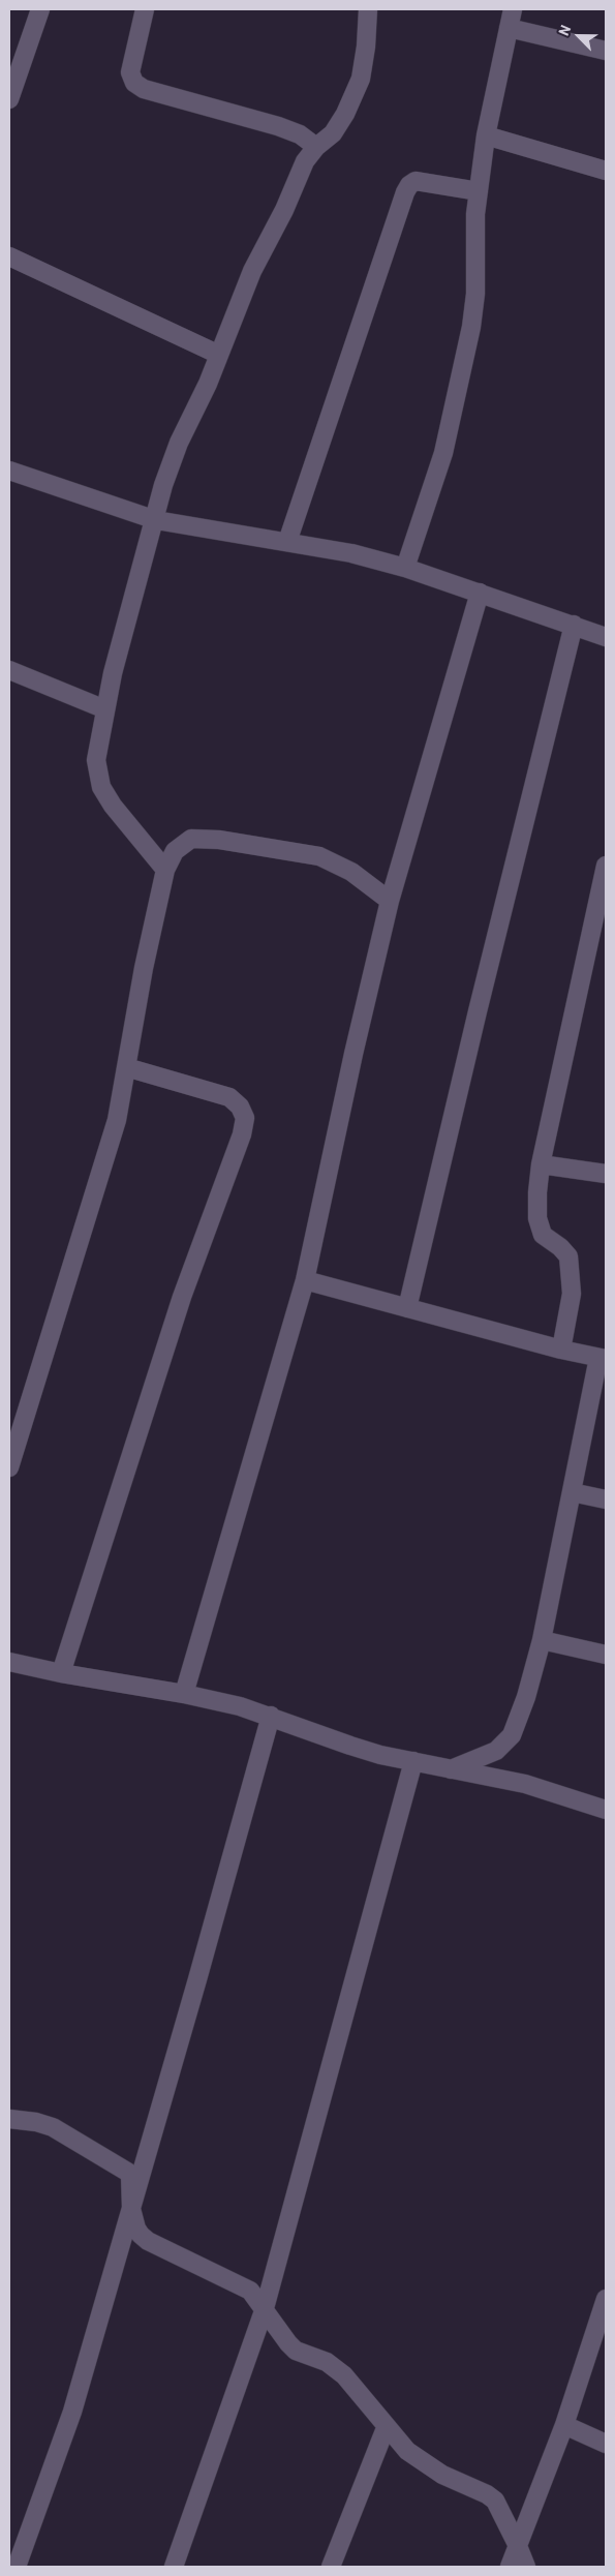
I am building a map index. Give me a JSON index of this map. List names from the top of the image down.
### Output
{
  "north": "top left"
}
